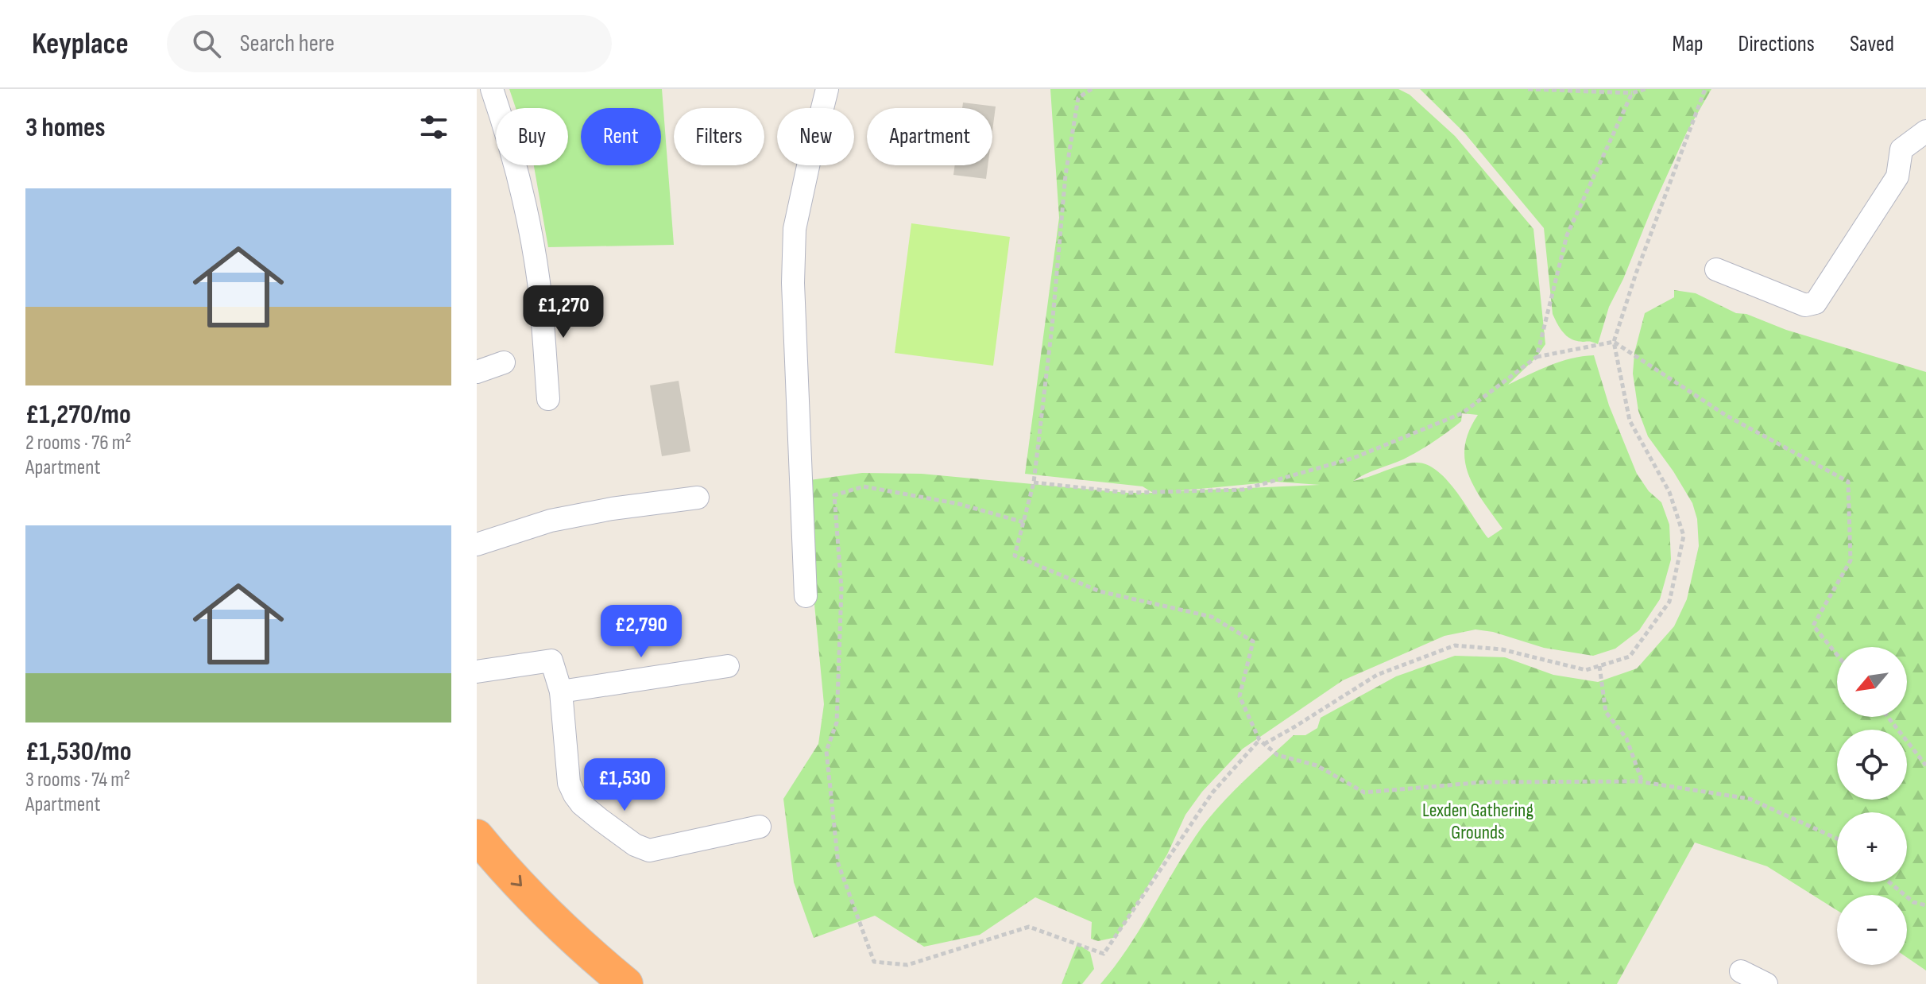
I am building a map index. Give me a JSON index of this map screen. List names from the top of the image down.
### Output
{
  "parks": ["Lexden Gathering Grounds"],
  "north": "bottom left",
  "page": {
    "header": "Keyplace",
    "search": "Search here",
    "nav": ["Map", "Directions", "Saved"],
    "heading": "3 homes",
    "chip": [
      "Buy",
      "Rent",
      "Filters",
      "New",
      "Apartment"
    ],
    "list": [
      {
        "name": "£1,270/mo",
        "note": "2 rooms · 76 m² · Apartment"
      },
      {
        "name": "£1,530/mo",
        "note": "3 rooms · 74 m² · Apartment"
      }
    ],
    "price": ["£1,270", "£2,790", "£1,530"],
    "map_buttons": ["+", "−"]
  }
}
